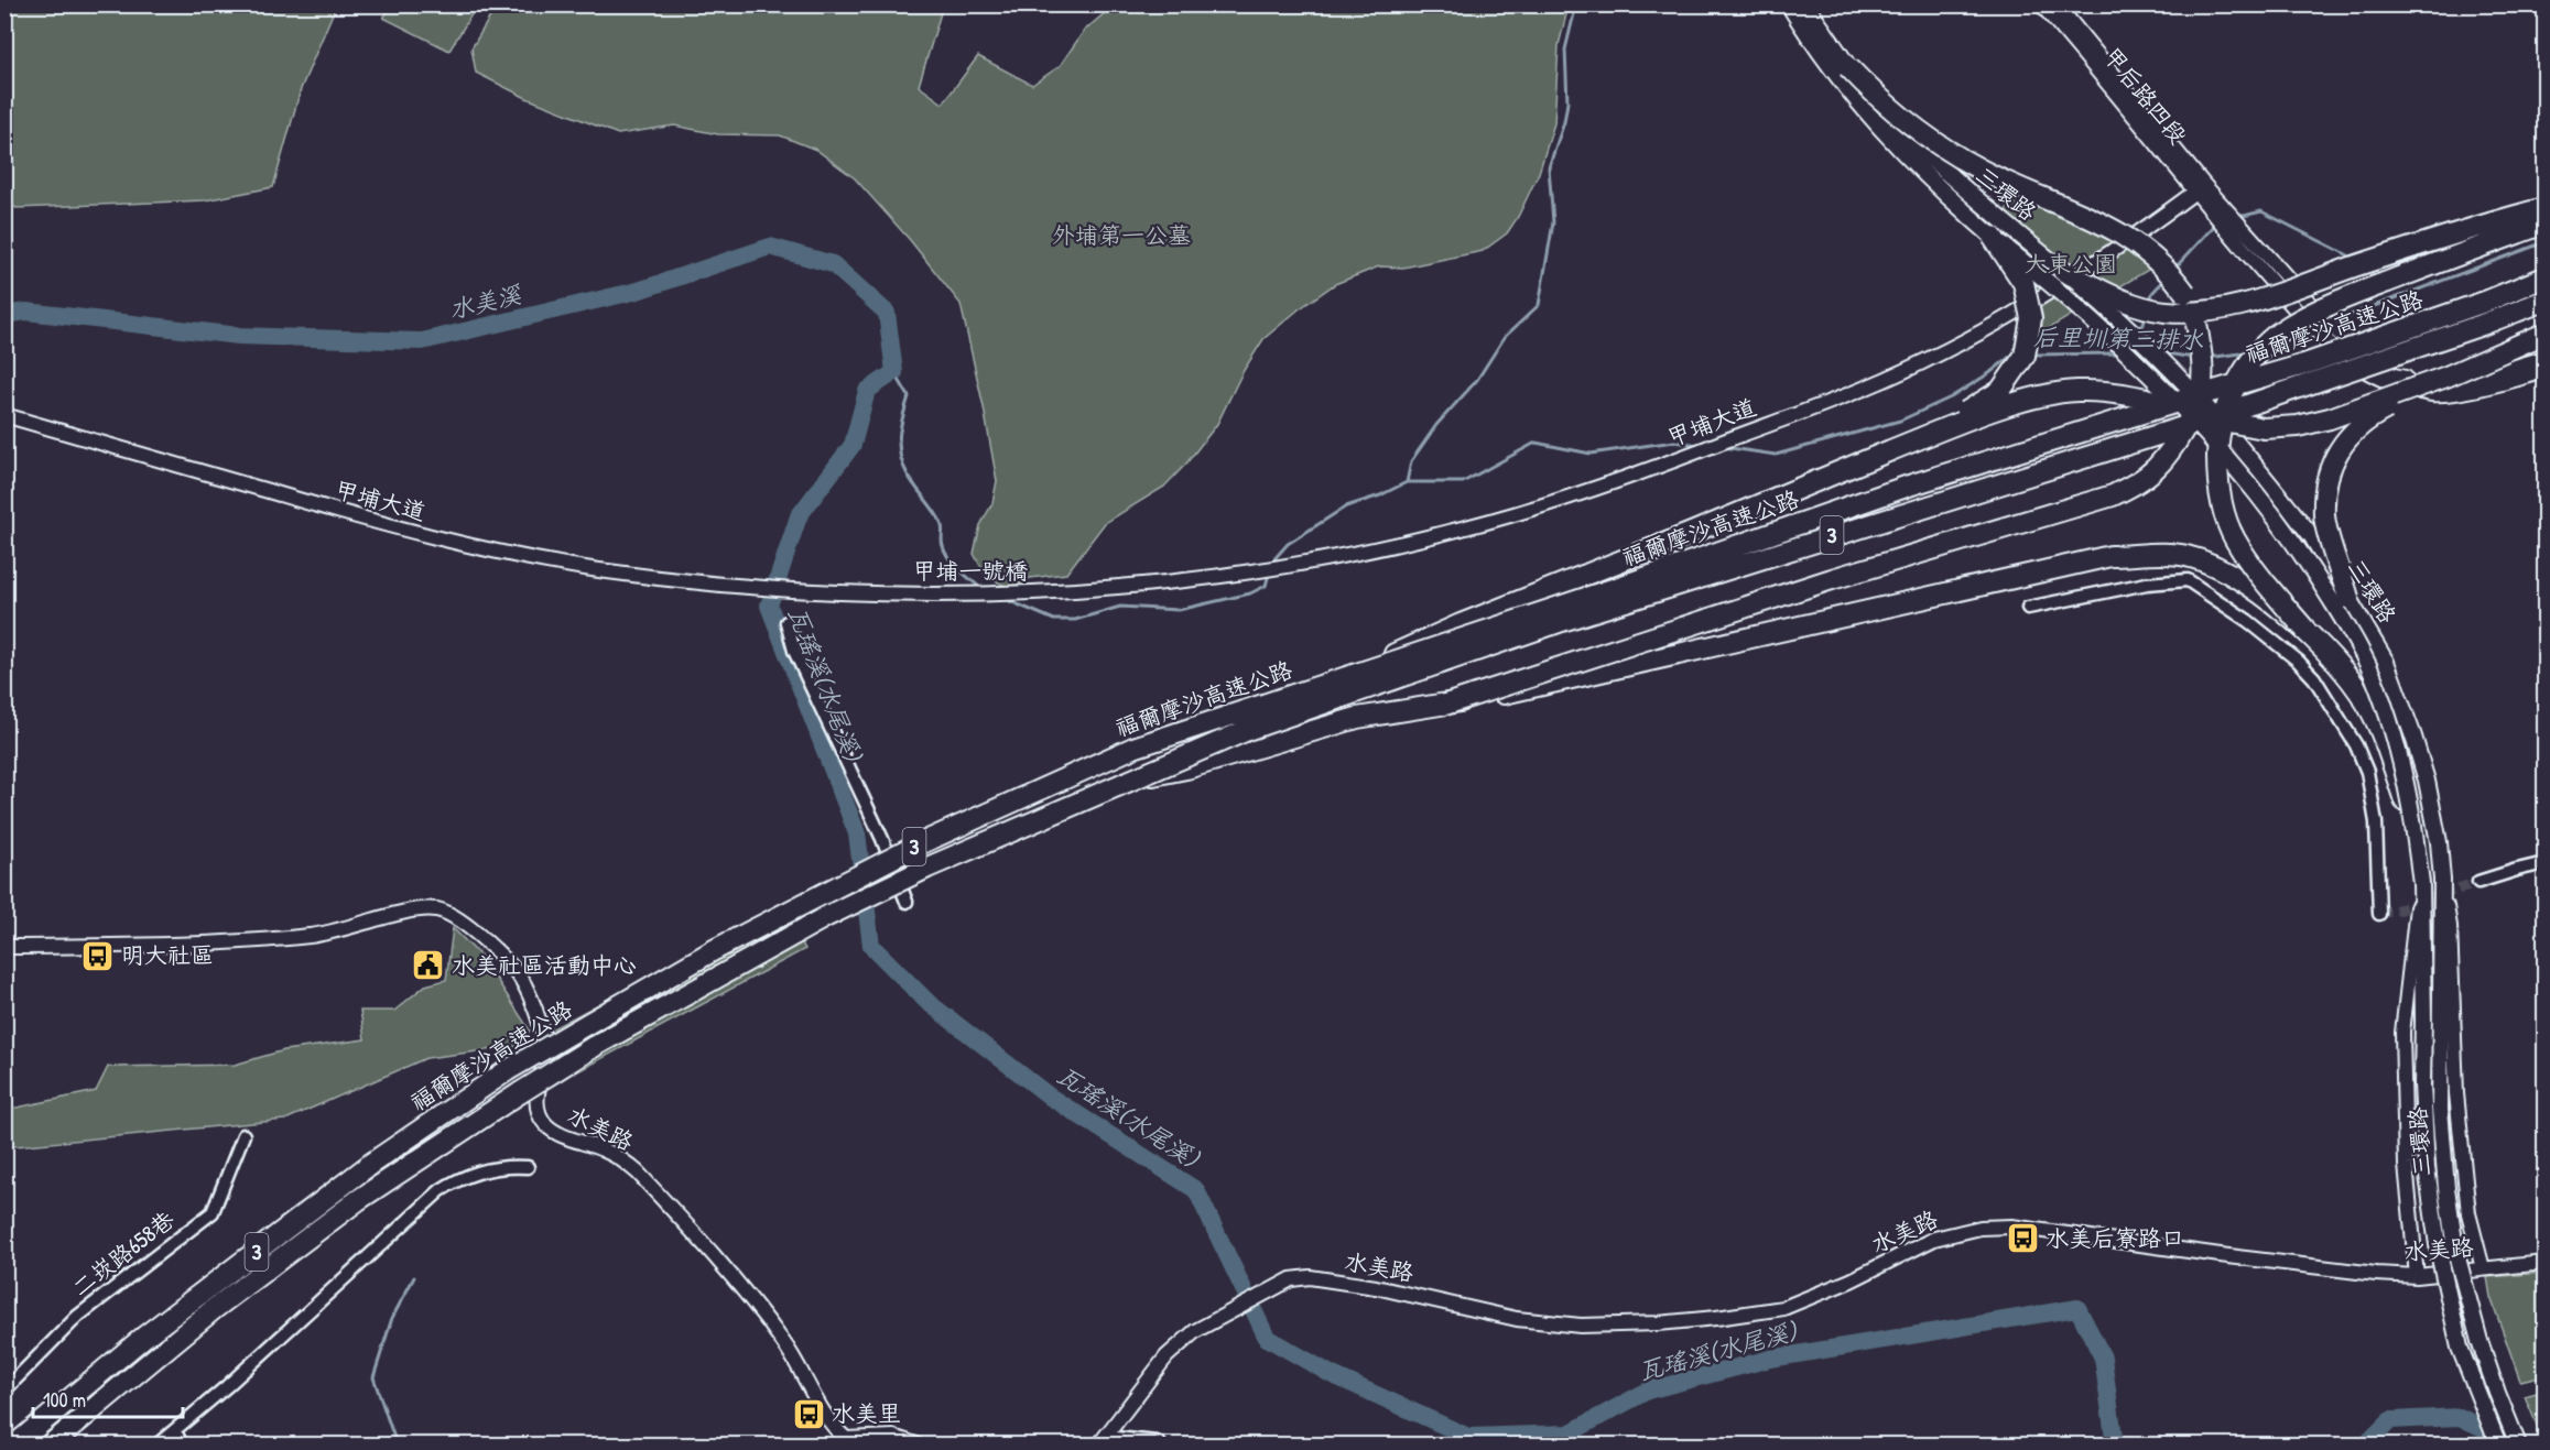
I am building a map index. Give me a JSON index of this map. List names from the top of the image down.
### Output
{
  "streets": {
    "highway": ["福爾摩沙高速公路", "3"],
    "main road": ["三環路"],
    "street": [
      "甲后路四段",
      "甲埔大道",
      "甲埔一號橋",
      "水美路",
      "二崁路658巷"
    ]
  },
  "crossings": [
    ["甲后路四段", "甲埔大道"],
    ["甲埔大道", "甲埔一號橋"]
  ],
  "water": ["水美溪", "后里圳第三排水", "瓦瑤溪(水尾溪)"],
  "parks": ["外埔第一公墓", "大東公園"],
  "places": {
    "bus stop": ["明大社區", "水美后寮路口", "水美里"],
    "public building": ["水美社區活動中心"]
  },
  "scale_bar": "100 m"
}
